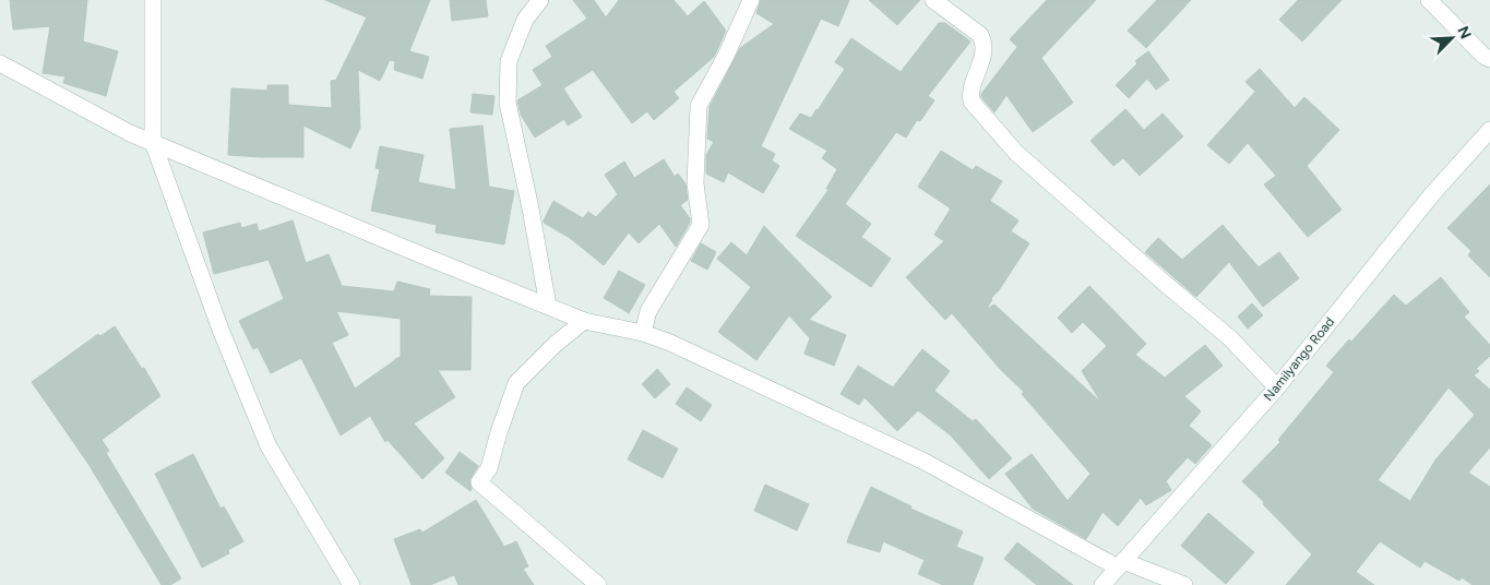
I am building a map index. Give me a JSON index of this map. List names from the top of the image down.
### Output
{
  "streets": {
    "street": ["Namilyango Road"]
  },
  "north": "top right"
}
